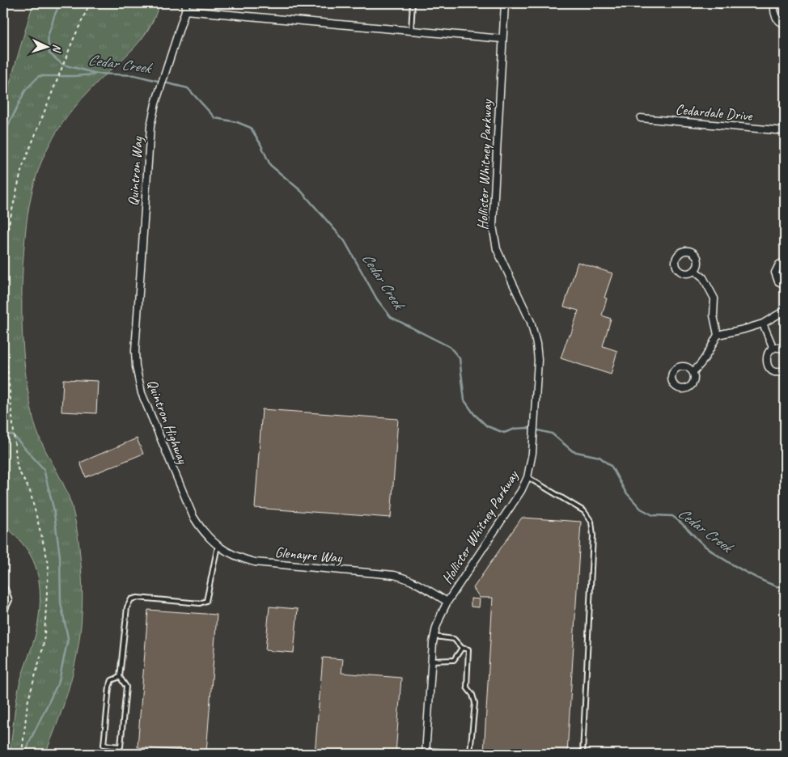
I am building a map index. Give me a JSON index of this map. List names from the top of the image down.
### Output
{
  "streets": {
    "street": [
      "Cedardale Drive",
      "Hollister Whitney Parkway",
      "Quintron Way",
      "Quintron Highway",
      "Glenayre Way"
    ]
  },
  "crossings": [
    ["Hollister Whitney Parkway", "Glenayre Way"],
    ["Quintron Way", "Quintron Highway"],
    ["Quintron Highway", "Glenayre Way"]
  ],
  "water": ["Cedar Creek"],
  "north": "right"
}
